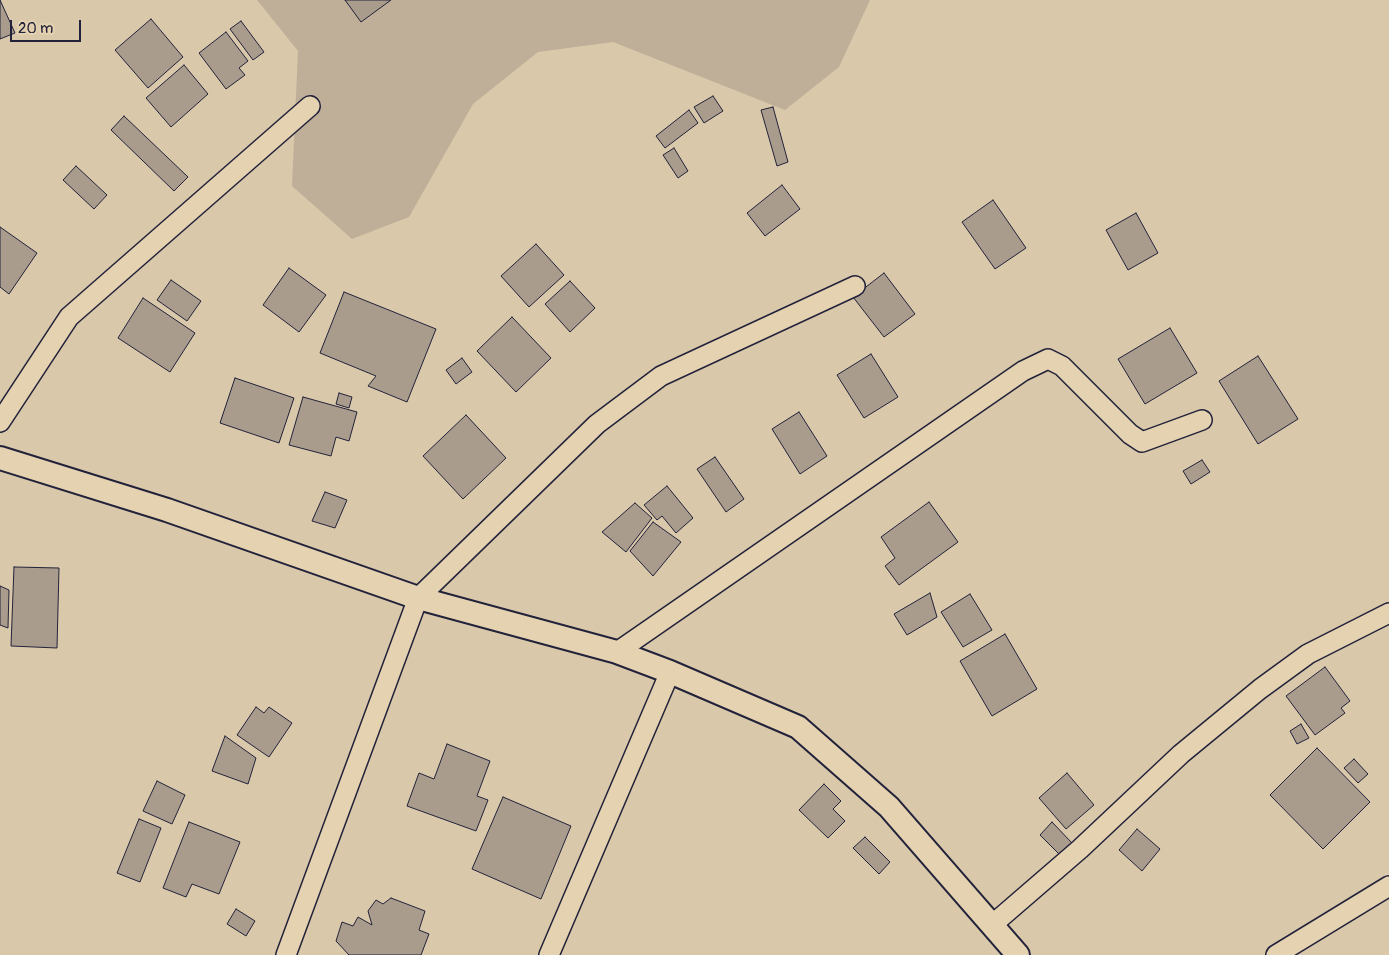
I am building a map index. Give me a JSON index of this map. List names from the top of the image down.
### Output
{
  "scale_bar": "20 m"
}
